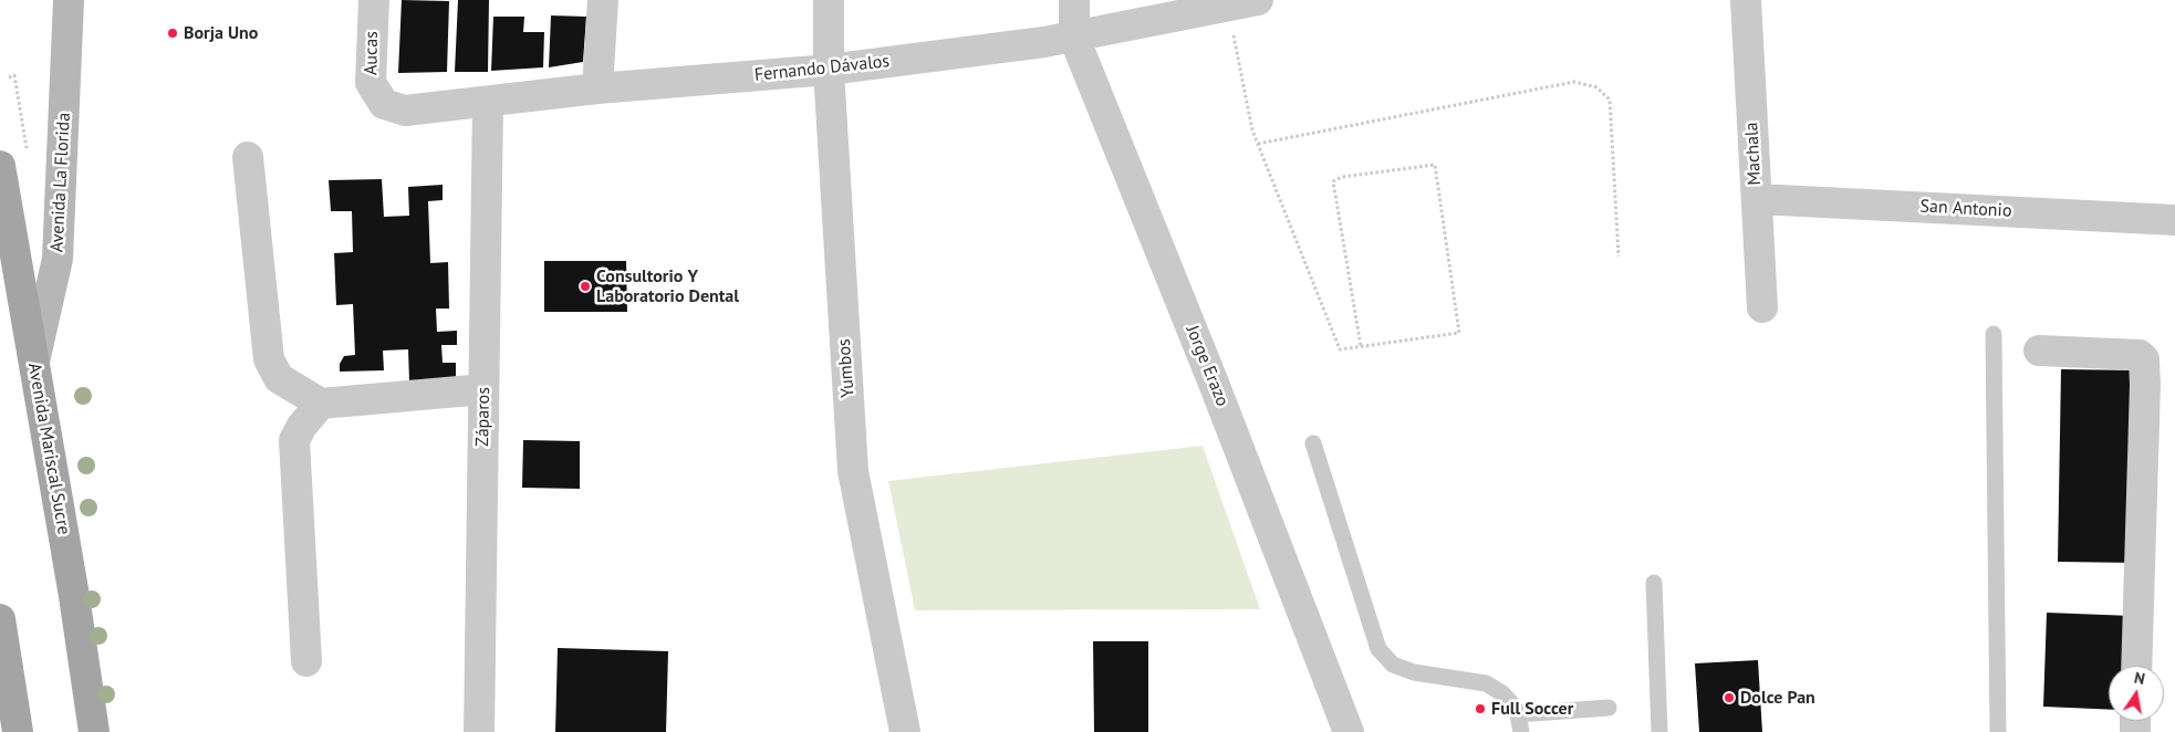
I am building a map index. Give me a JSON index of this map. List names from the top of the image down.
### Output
{
  "streets": {
    "main road": ["Avenida La Florida", "Avenida Mariscal Sucre"],
    "street": [
      "Aucas",
      "Fernando Dávalos",
      "Machala",
      "San Antonio",
      "Jorge Erazo",
      "Yumbos",
      "Záparos"
    ]
  },
  "crossings": [
    ["Aucas", "Fernando Dávalos"],
    ["Fernando Dávalos", "Jorge Erazo"],
    ["Fernando Dávalos", "Yumbos"],
    ["Fernando Dávalos", "Záparos"],
    ["Machala", "San Antonio"],
    ["Avenida La Florida", "Avenida Mariscal Sucre"]
  ],
  "places": [
    "Borja Uno",
    "Consultorio Y Laboratorio Dental",
    "Dolce Pan",
    "Full Soccer"
  ],
  "north": "top"
}
